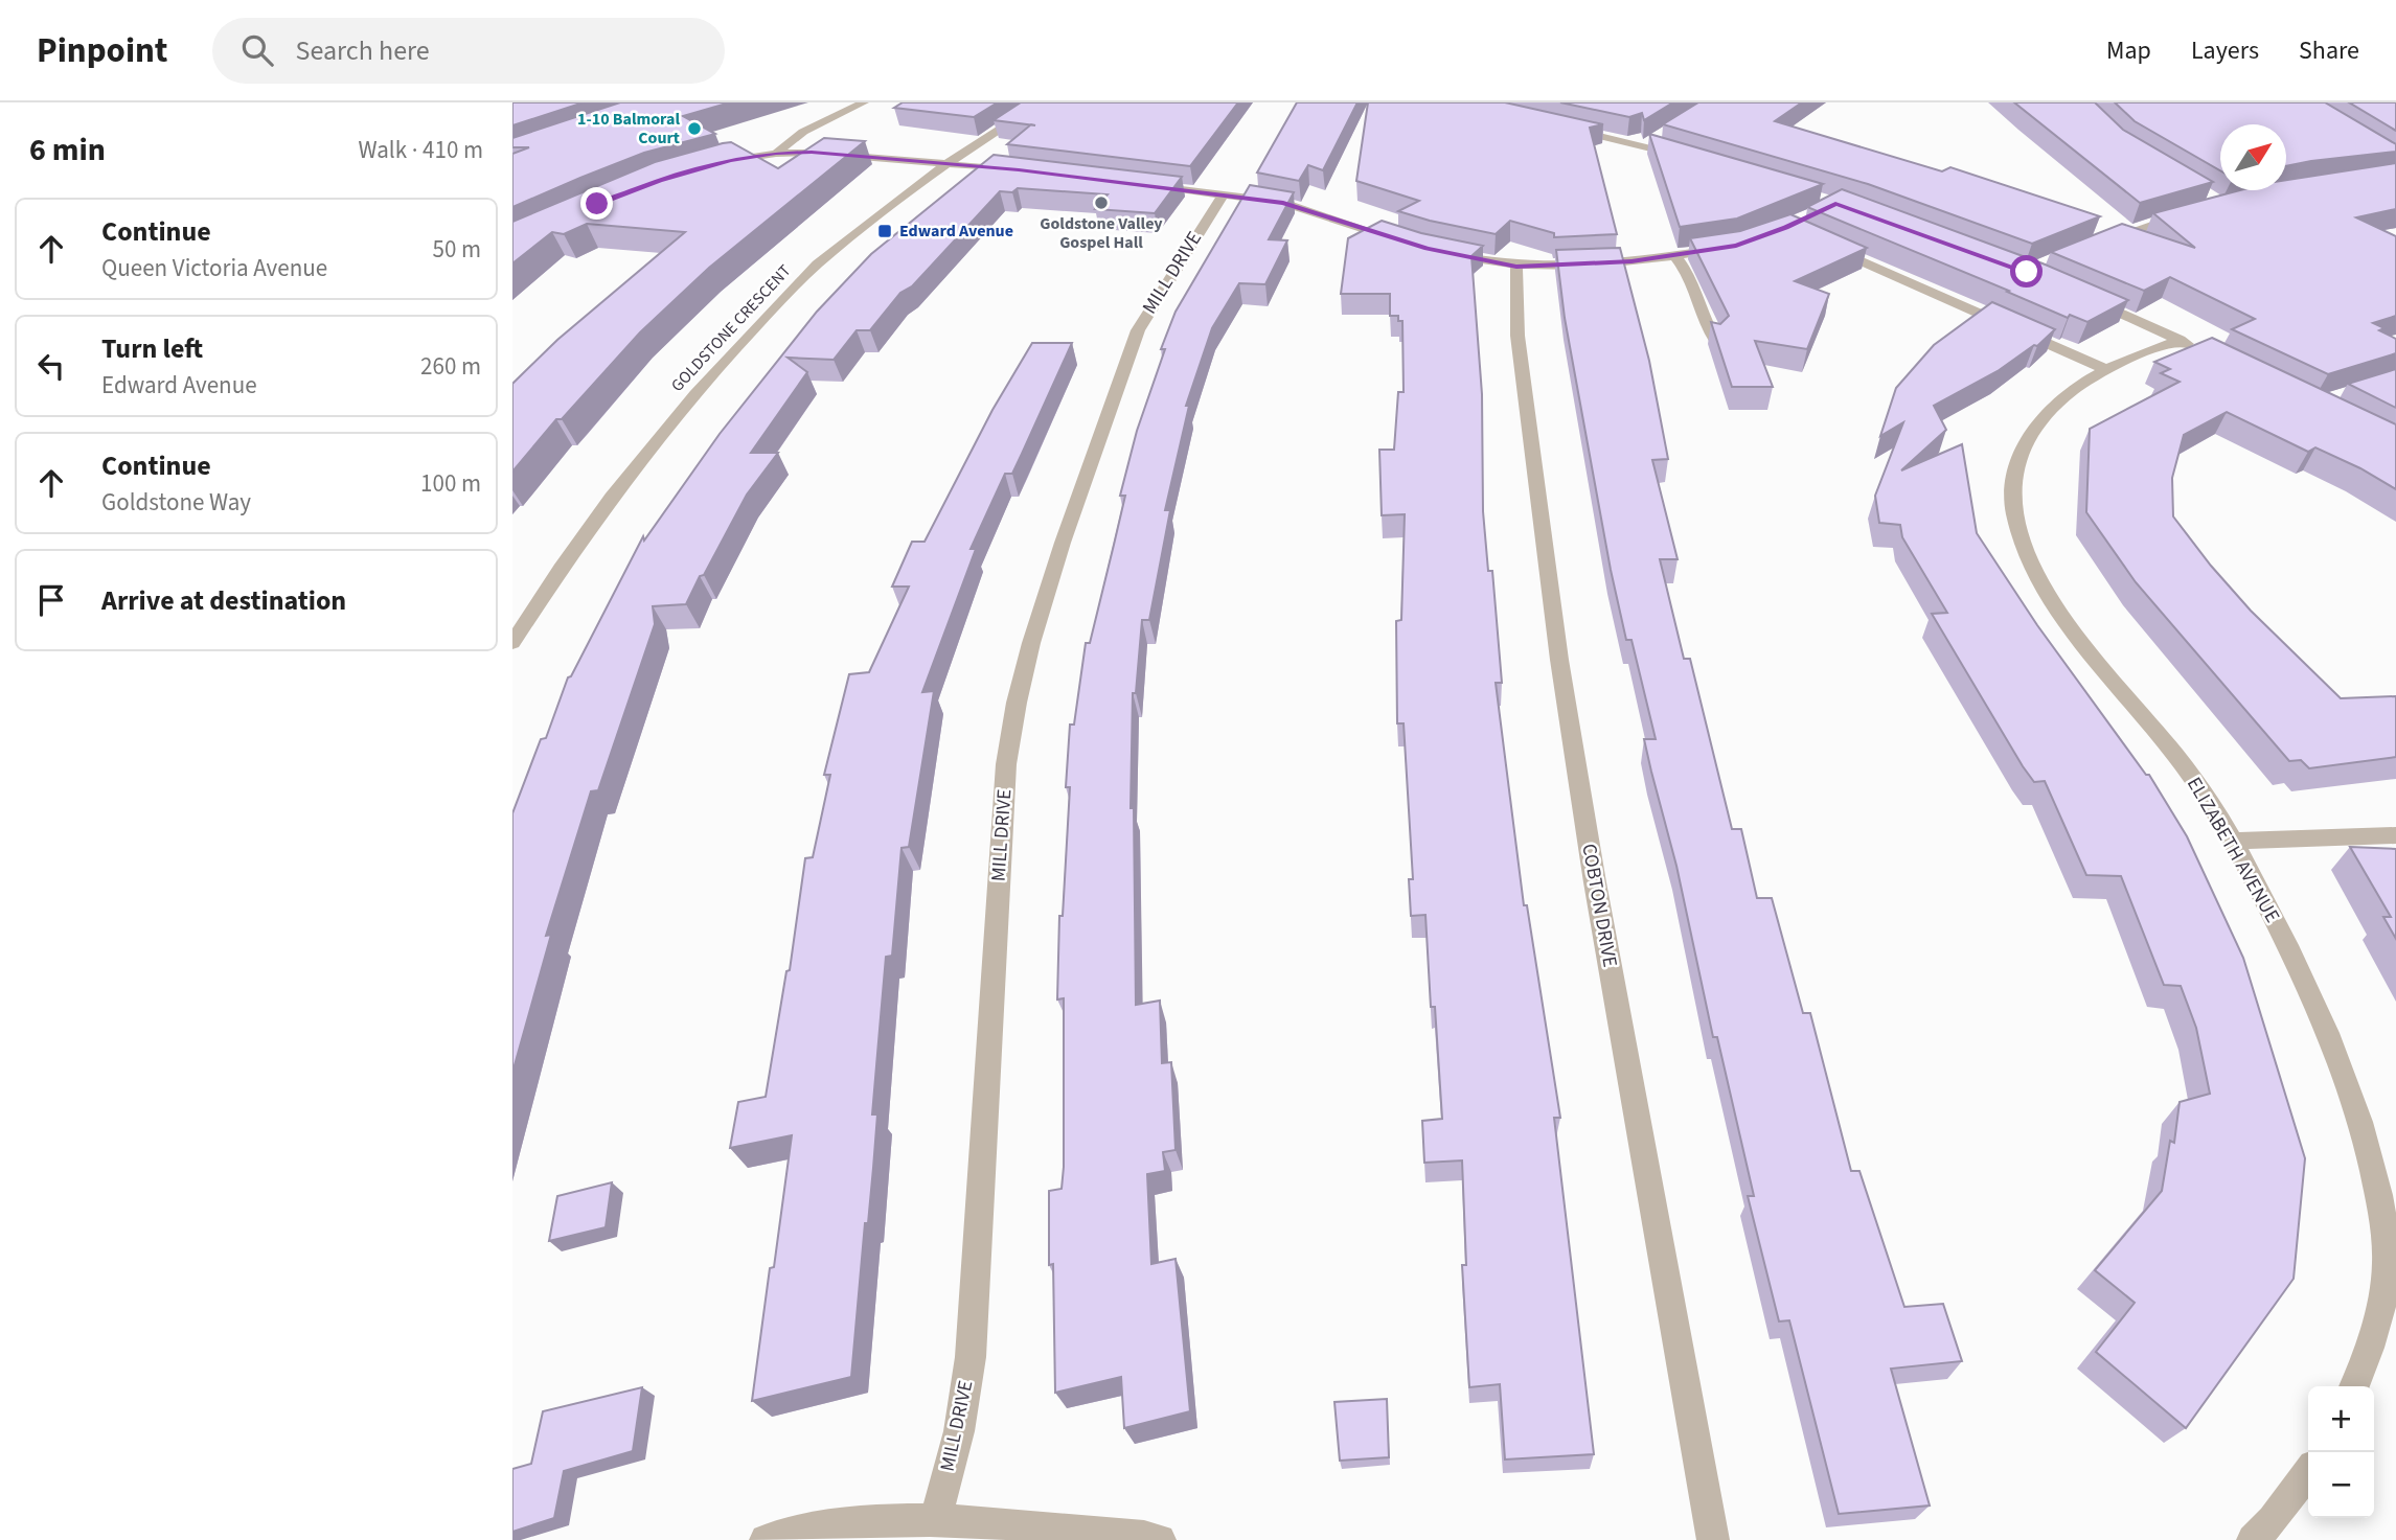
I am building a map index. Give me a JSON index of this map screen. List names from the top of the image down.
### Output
{
  "streets": {
    "street": [
      "MILL DRIVE",
      "GOLDSTONE CRESCENT",
      "ELIZABETH AVENUE",
      "COBTON DRIVE"
    ]
  },
  "places": {
    "other": ["1-10 Balmoral Court", "Goldstone Valley Gospel Hall"],
    "transit": ["Edward Avenue"]
  },
  "north": "top right",
  "page": {
    "header": "Pinpoint",
    "search": "Search here",
    "nav": ["Map", "Layers", "Share"],
    "heading": ["6 min", "Walk · 410 m"],
    "list": [
      ["Continue", "Queen Victoria Avenue", "50 m"],
      ["Turn left", "Edward Avenue", "260 m"],
      ["Continue", "Goldstone Way", "100 m"],
      "Arrive at destination"
    ],
    "map_buttons": ["+", "−"]
  }
}
